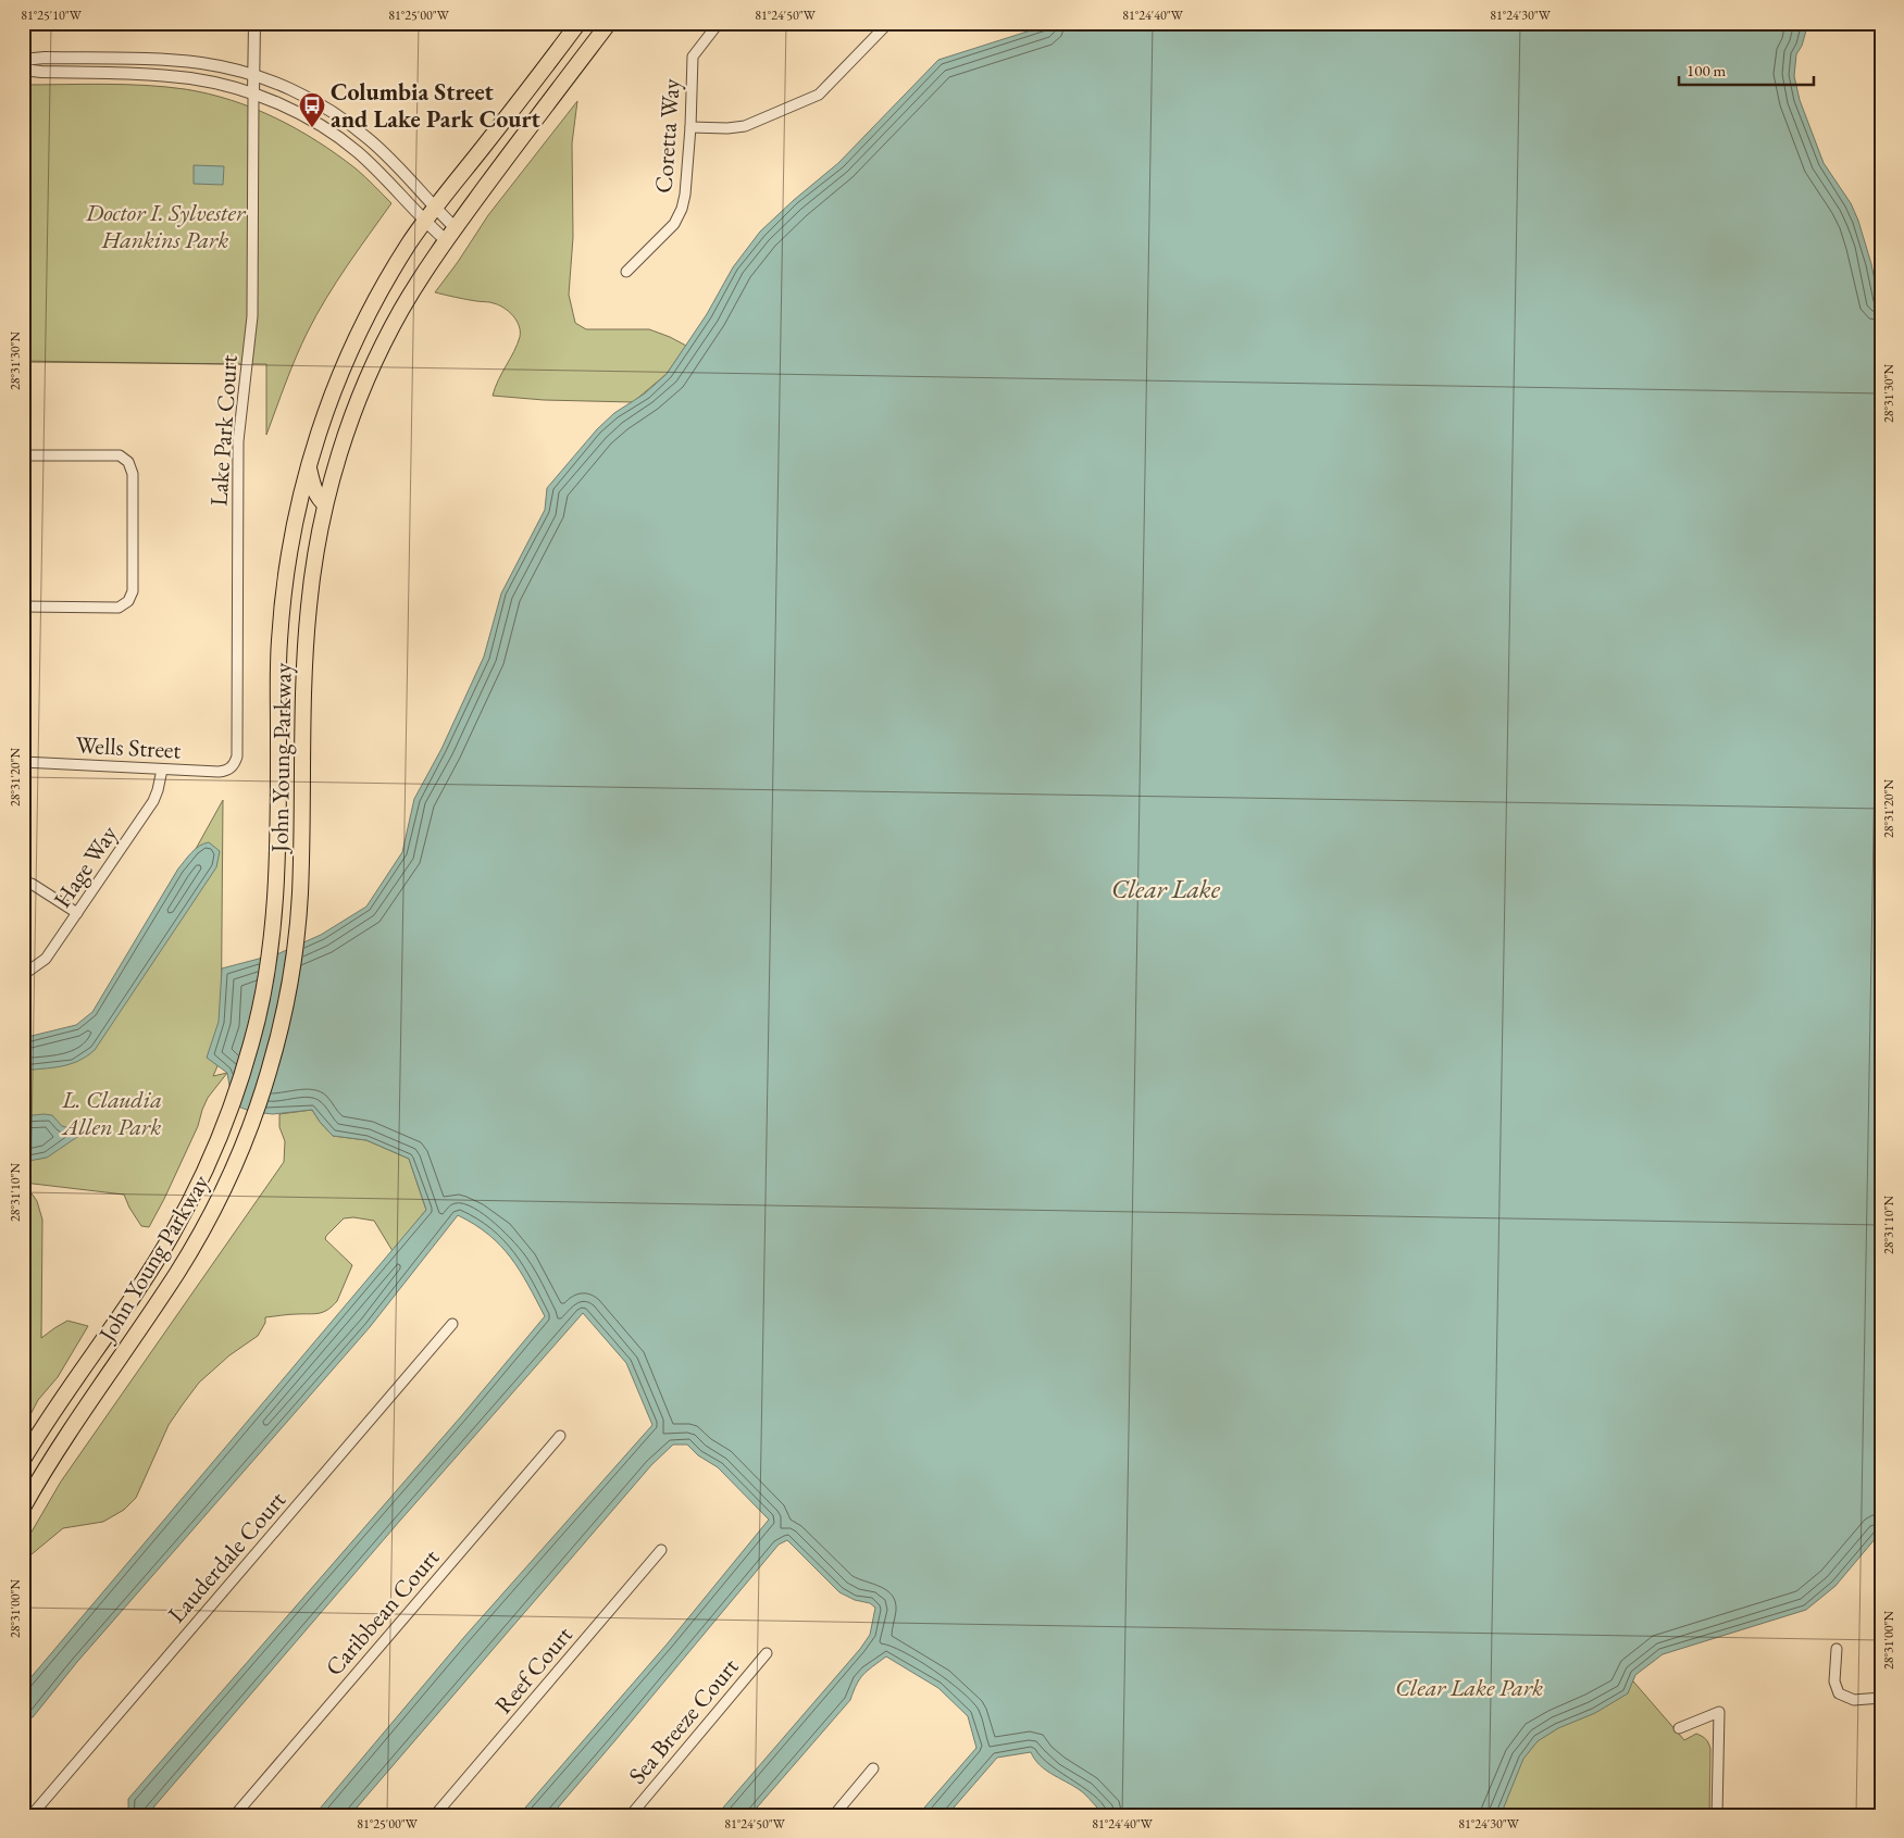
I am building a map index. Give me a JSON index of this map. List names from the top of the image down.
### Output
{
  "streets": {
    "main road": ["John Young Parkway"],
    "street": [
      "Coretta Way",
      "Lake Park Court",
      "Wells Street",
      "Hage Way",
      "Lauderdale Court",
      "Caribbean Court",
      "Reef Court",
      "Sea Breeze Court"
    ]
  },
  "crossings": [
    ["Lake Park Court", "Wells Street"],
    ["Wells Street", "Hage Way"]
  ],
  "water": ["Clear Lake"],
  "parks": ["Doctor I. Sylvester Hankins Park", "L. Claudia Allen Park", "Clear Lake Park"],
  "places": {
    "bus stop": ["Columbia Street and Lake Park Court"]
  },
  "scale_bar": "100 m",
  "coordinates": [
    "81°25'10\"W",
    "81°25'00\"W",
    "81°24'50\"W",
    "81°24'40\"W",
    "81°24'30\"W",
    "28°31'30\"N",
    "28°31'20\"N",
    "28°31'10\"N",
    "28°31'00\"N"
  ]
}
